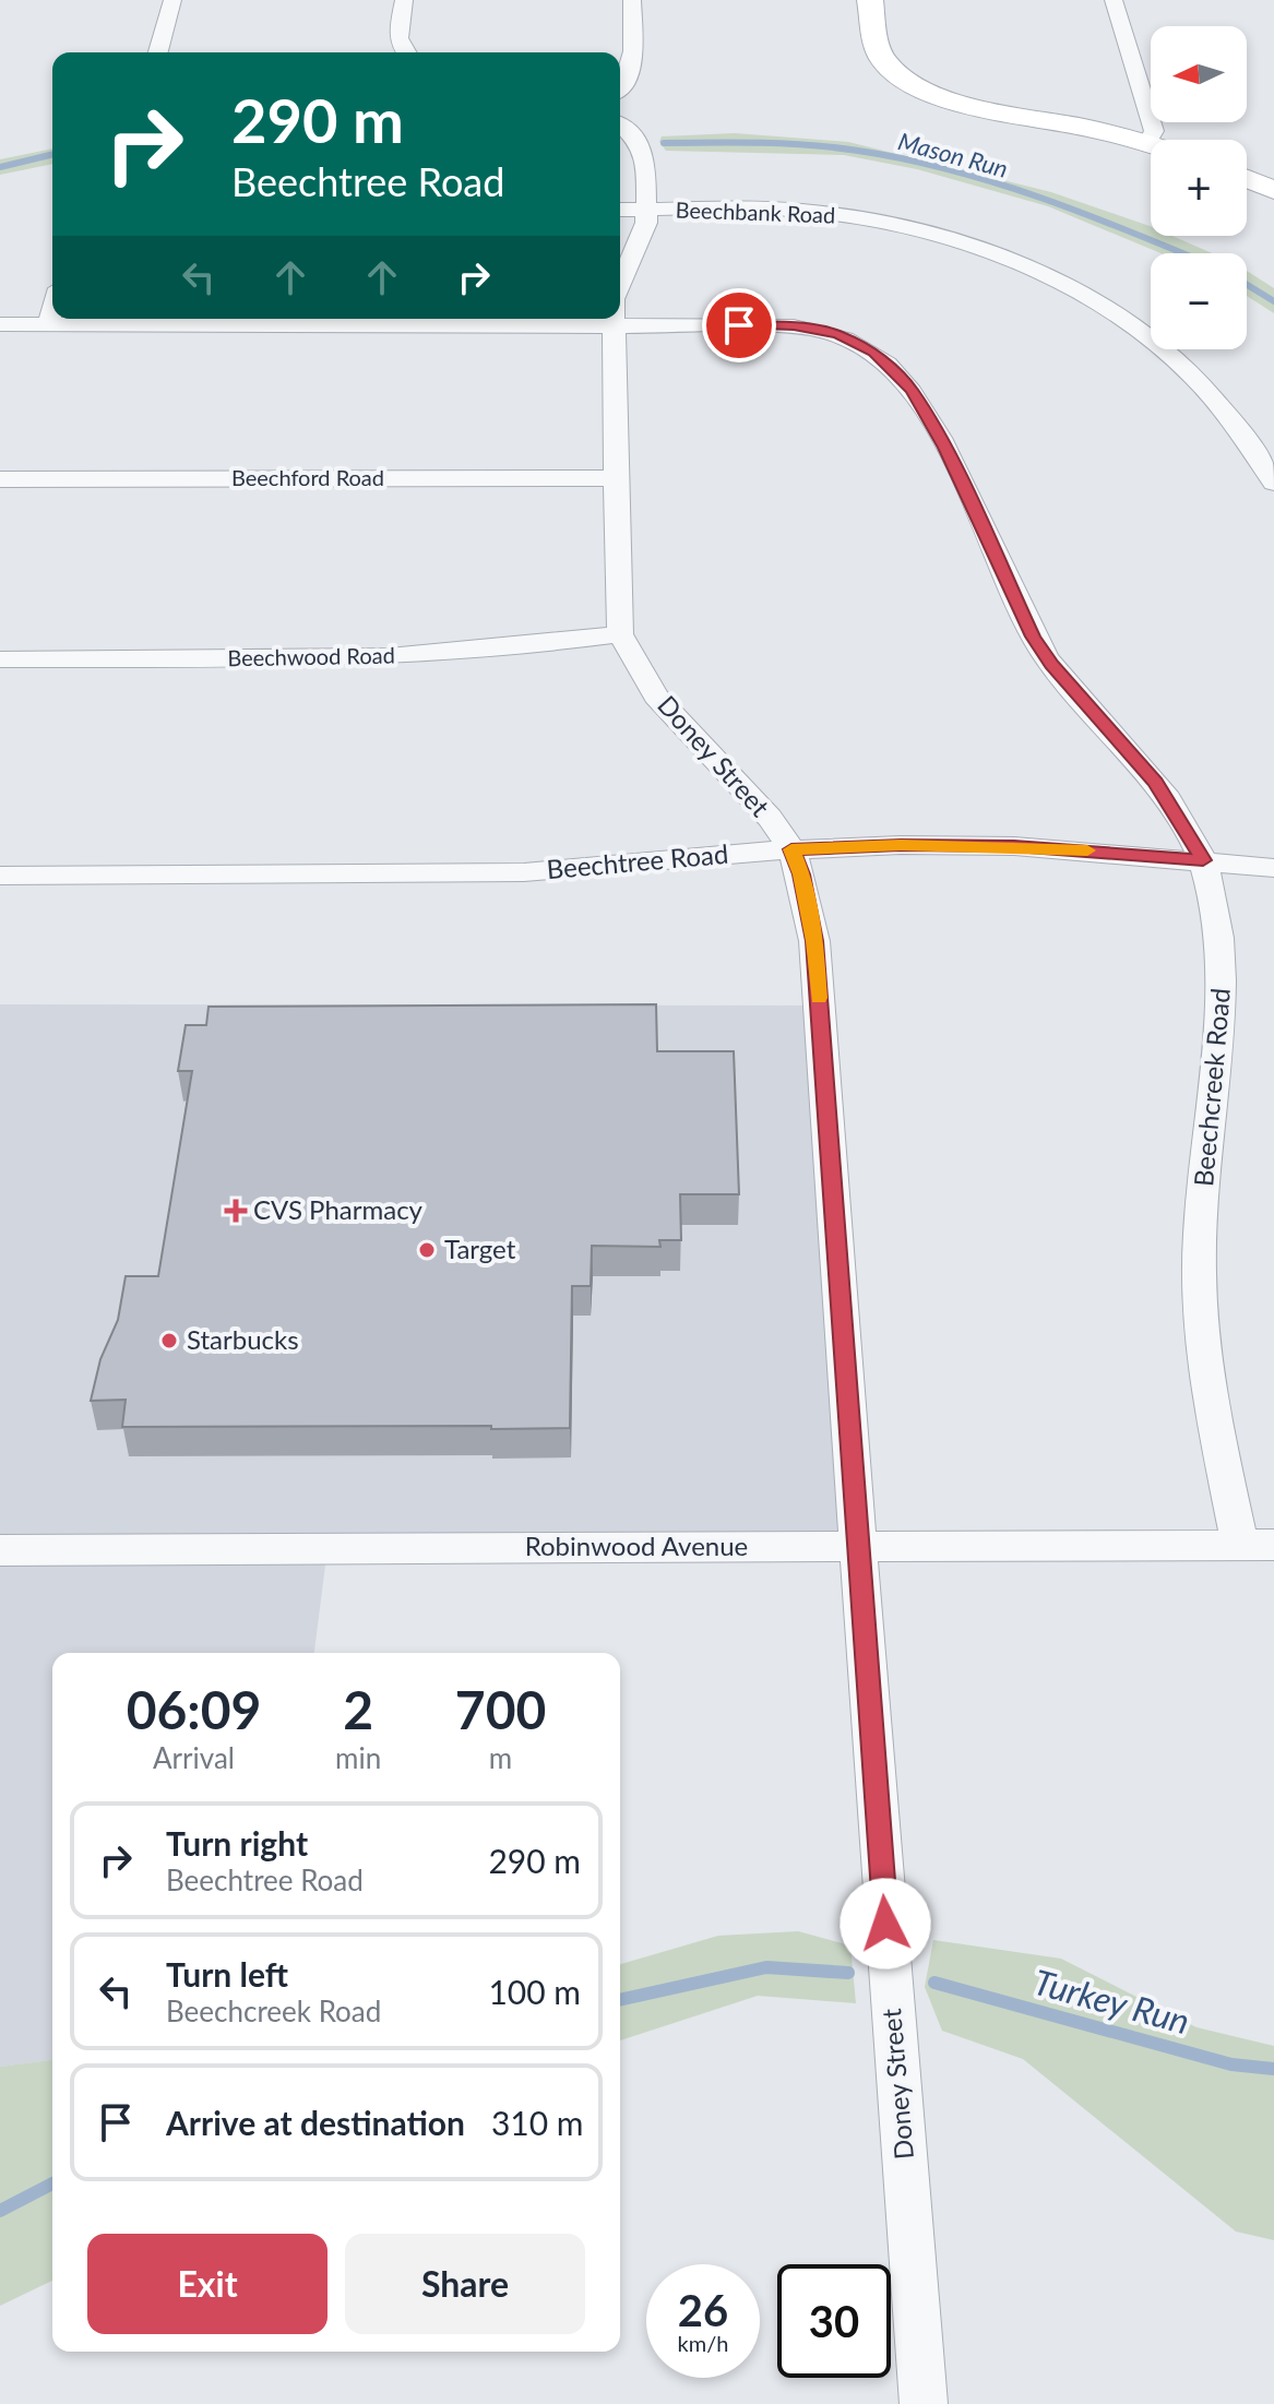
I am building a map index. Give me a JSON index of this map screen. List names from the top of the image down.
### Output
{
  "streets": {
    "street": [
      "Beechbank Road",
      "Beechford Road",
      "Beechwood Road",
      "Doney Street",
      "Beechtree Road",
      "Beechcreek Road",
      "Robinwood Avenue"
    ]
  },
  "crossings": [
    ["Beechbank Road", "Doney Street"],
    ["Beechford Road", "Doney Street"],
    ["Beechwood Road", "Doney Street"],
    ["Doney Street", "Beechtree Road"],
    ["Doney Street", "Beechcreek Road"],
    ["Doney Street", "Robinwood Avenue"],
    ["Beechtree Road", "Beechcreek Road"],
    ["Beechcreek Road", "Robinwood Avenue"]
  ],
  "water": ["Mason Run", "Turkey Run"],
  "places": {
    "health": ["CVS Pharmacy"],
    "other": ["Target", "Starbucks"]
  },
  "north": "left",
  "page": {
    "map_buttons": ["+", "−"],
    "turn": ["290 m", "Beechtree Road"],
    "eta": [
      "06:09",
      "Arrival",
      "2",
      "min",
      "700",
      "m"
    ],
    "list": [
      {
        "name": "Turn right",
        "note": "Beechtree Road",
        "value": "290 m"
      },
      {
        "name": "Turn left",
        "note": "Beechcreek Road",
        "value": "100 m"
      },
      {
        "name": "Arrive at destination",
        "value": "310 m"
      }
    ],
    "buttons": ["Exit", "Share"],
    "speed": "26 km/h",
    "limit": "30"
  }
}
